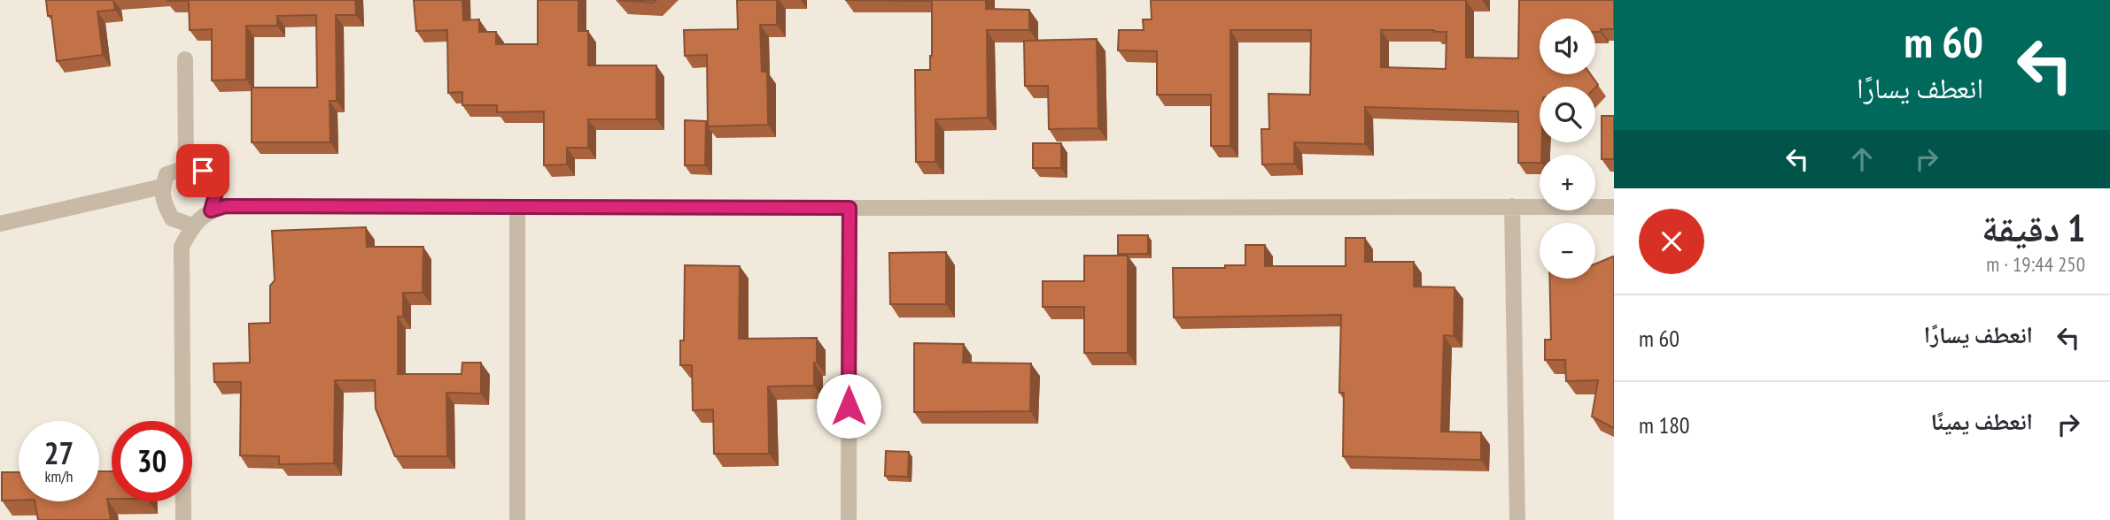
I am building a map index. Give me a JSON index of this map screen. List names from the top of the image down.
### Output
{
  "page": {
    "turn": ["60 m", "انعطف يسارًا"],
    "map_buttons": ["+", "−"],
    "heading": ["1 دقيقة", "250 m · 19:44"],
    "list": [
      {
        "name": "انعطف يسارًا",
        "value": "60 m"
      },
      {
        "name": "انعطف يمينًا",
        "value": "180 m"
      }
    ],
    "speed": "27 km/h",
    "limit": "30"
  }
}
